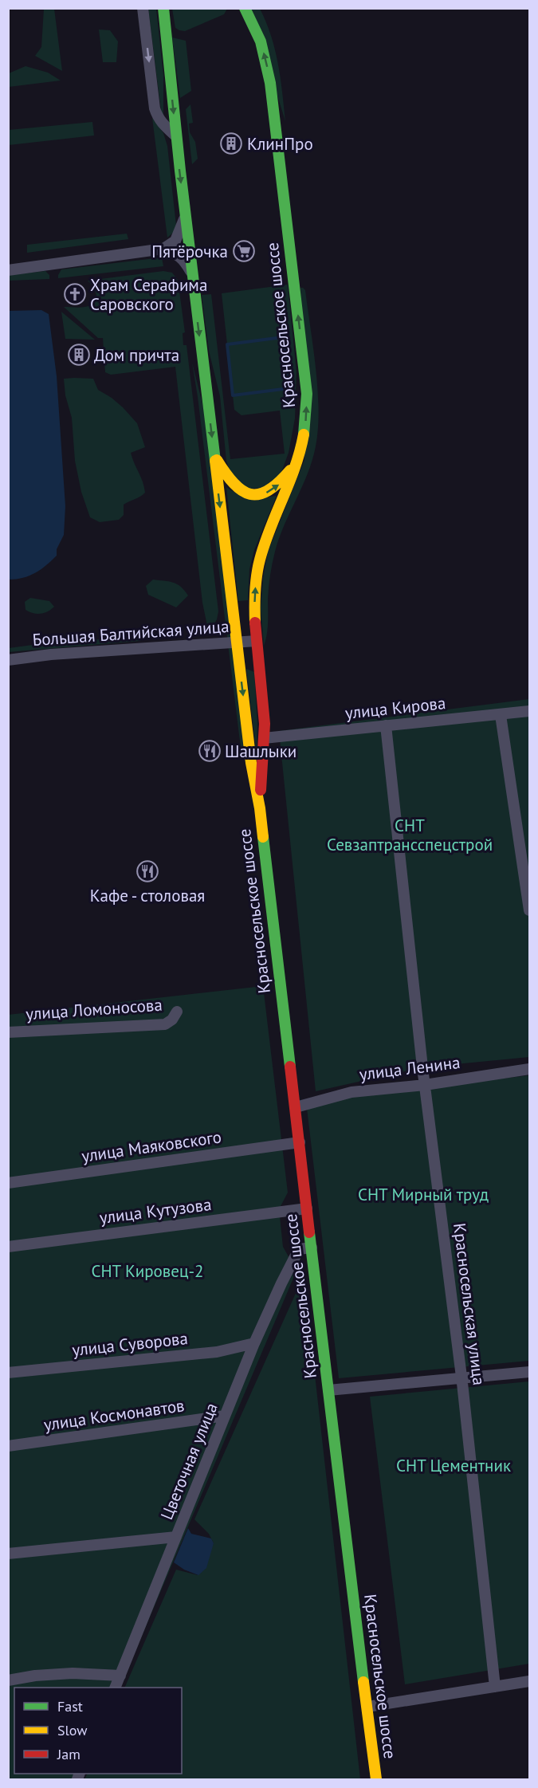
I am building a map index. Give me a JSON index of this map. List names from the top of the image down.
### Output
{
  "streets": {
    "main road": ["Красносельское шоссе"],
    "street": [
      "Большая Балтийская улица",
      "улица Кирова",
      "улица Ломоносова",
      "улица Ленина",
      "улица Маяковского",
      "улица Кутузова",
      "Красносельская улица",
      "улица Суворова",
      "улица Космонавтов",
      "Цветочная улица"
    ]
  },
  "crossings": [
    ["Красносельское шоссе", "Большая Балтийская улица"],
    ["Красносельское шоссе", "улица Кирова"],
    ["Красносельское шоссе", "улица Ленина"],
    ["Красносельское шоссе", "улица Маяковского"],
    ["Красносельское шоссе", "улица Кутузова"],
    ["Красносельское шоссе", "Цветочная улица"],
    ["улица Кирова", "Красносельская улица"],
    ["улица Ленина", "Красносельская улица"],
    ["улица Суворова", "Цветочная улица"],
    ["улица Космонавтов", "Цветочная улица"]
  ],
  "parks": [
    "СНТ Севзаптрансспецстрой",
    "СНТ Мирный труд",
    "СНТ Кировец-2",
    "СНТ Цементник"
  ],
  "places": {
    "building": ["КлинПро", "Дом причта"],
    "supermarket": ["Пятёрочка"],
    "church": ["Храм Серафима Саровского"],
    "restaurant": ["Шашлыки", "Кафе - столовая"]
  },
  "legend": ["Fast", "Slow", "Jam"]
}
